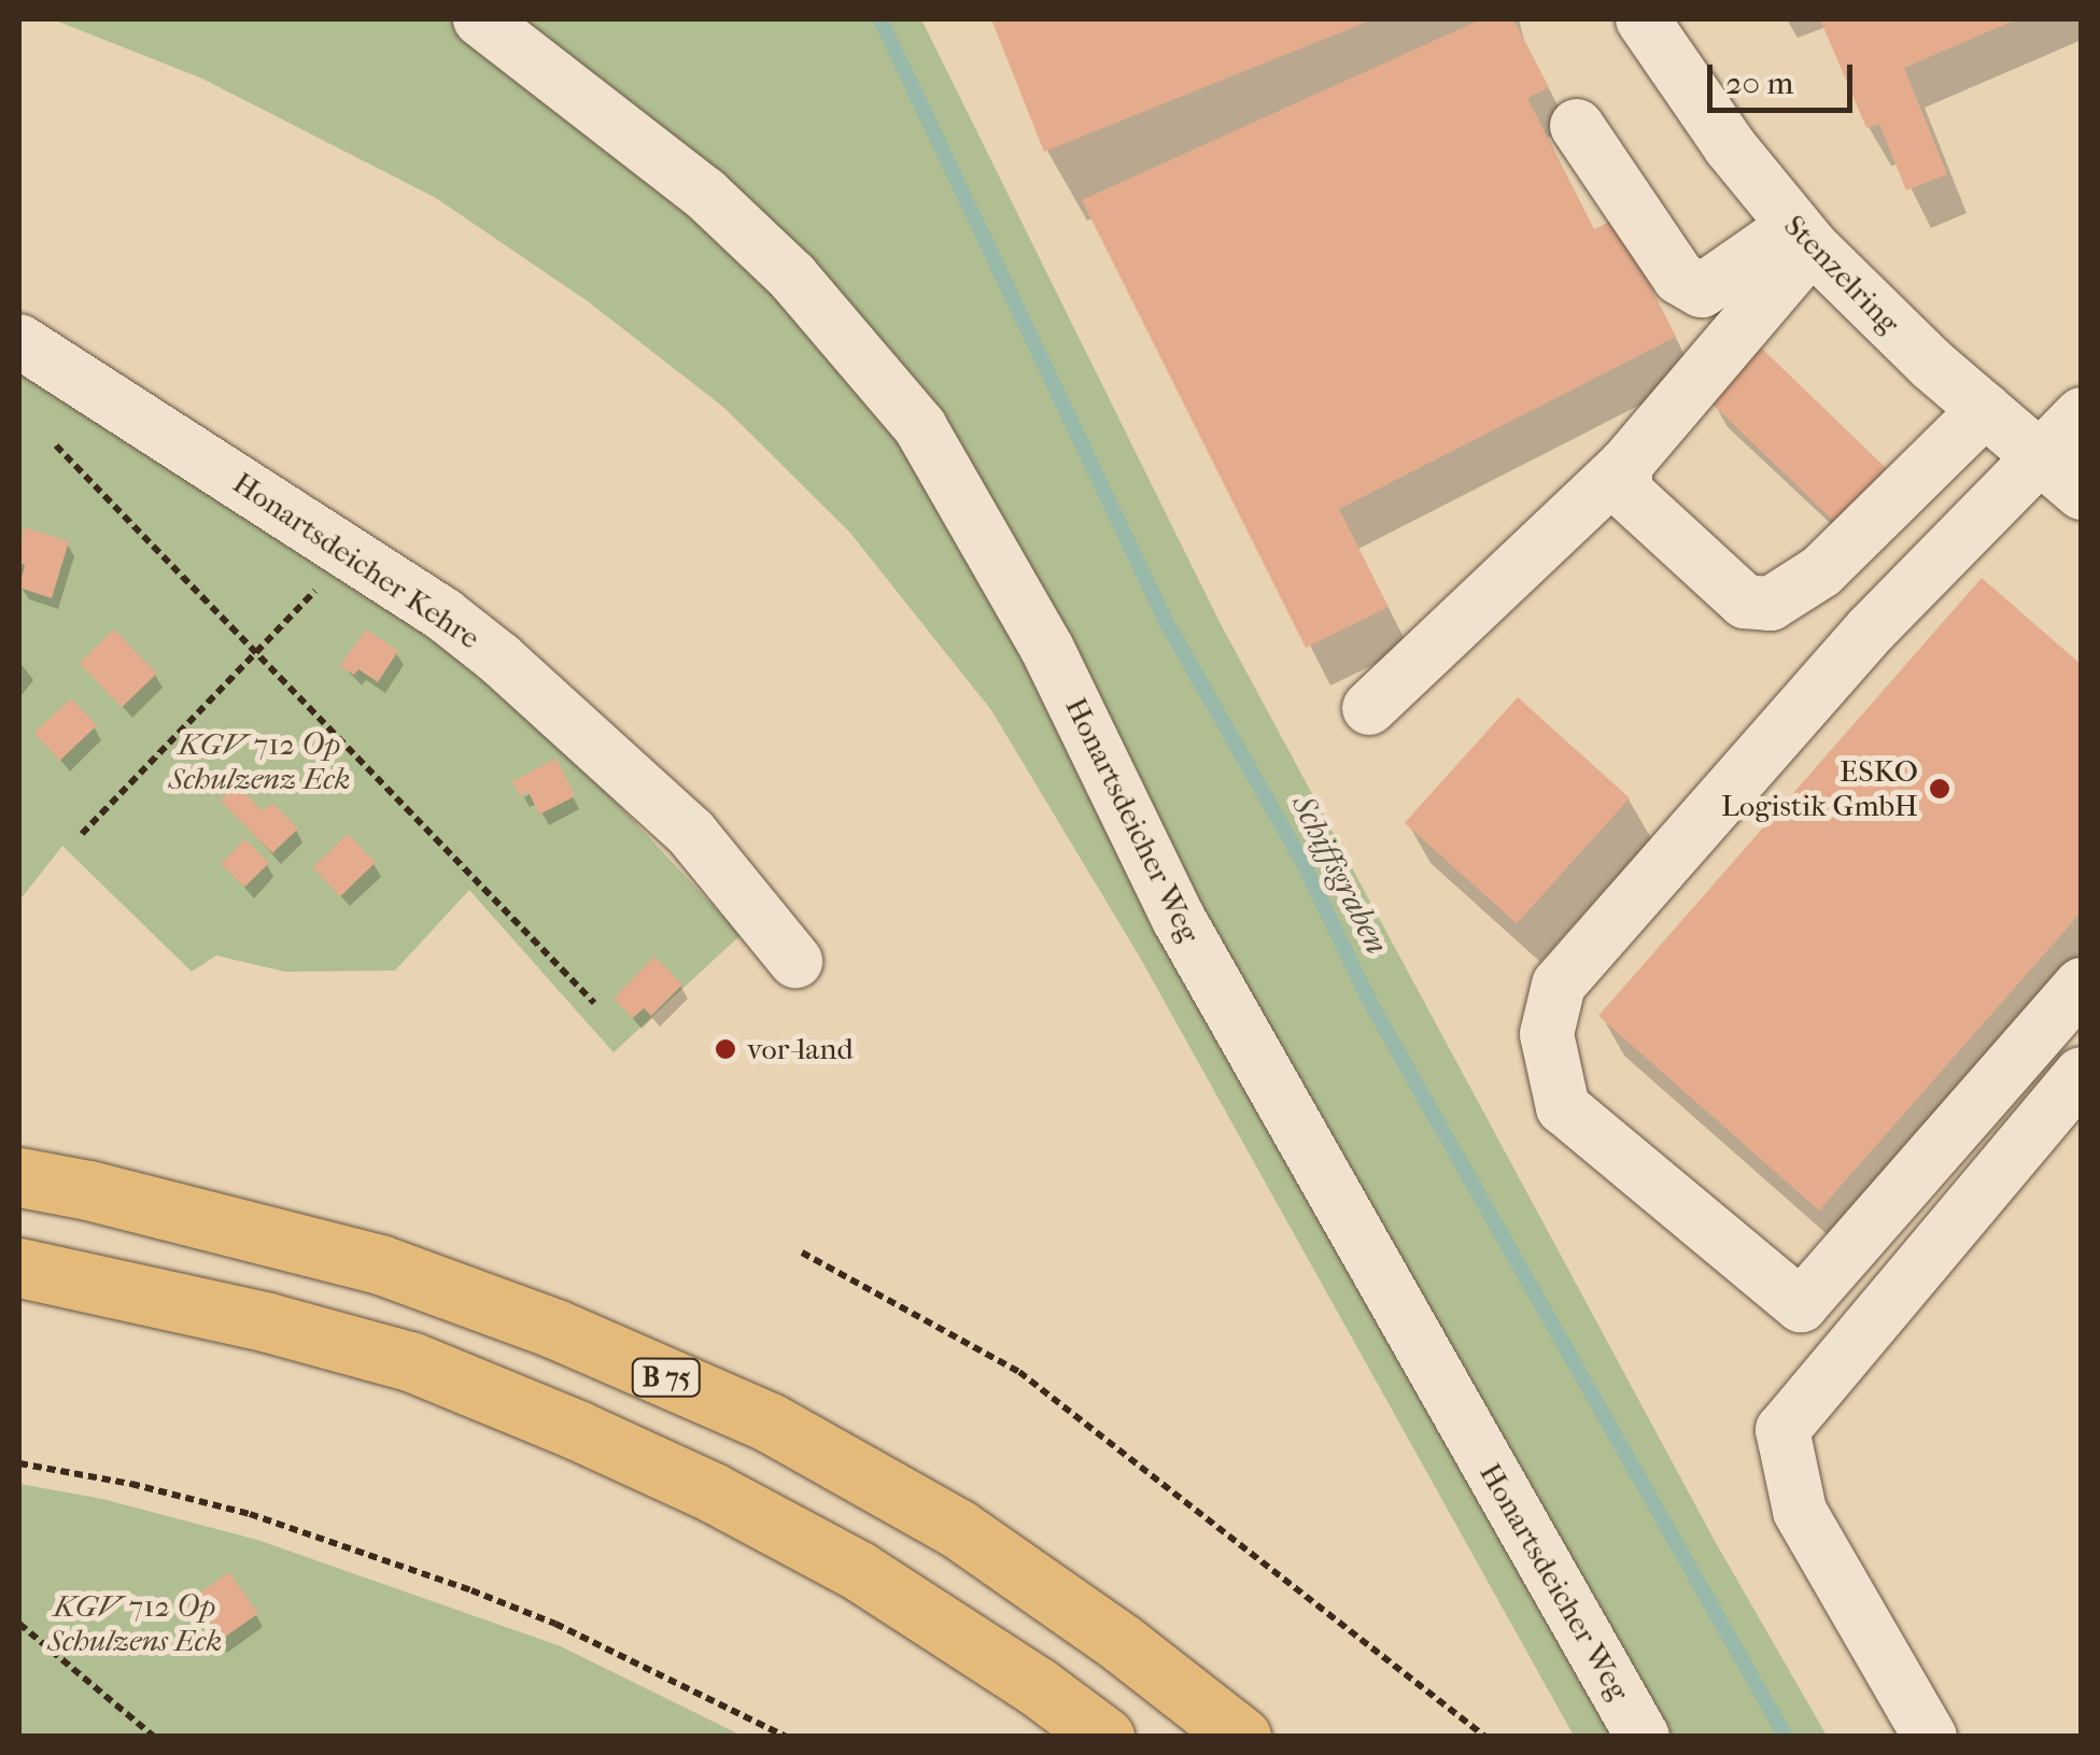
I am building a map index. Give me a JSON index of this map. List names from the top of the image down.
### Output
{
  "streets": {
    "highway": ["B 75"],
    "street": ["Stenzelring", "Honartsdeicher Kehre", "Honartsdeicher Weg"]
  },
  "water": ["Schiffsgraben"],
  "parks": ["KGV 712 Op Schulzenz Eck", "KGV 712 Op Schulzens Eck"],
  "places": ["ESKO Logistik GmbH", "vor-land"],
  "scale_bar": "20 m"
}
